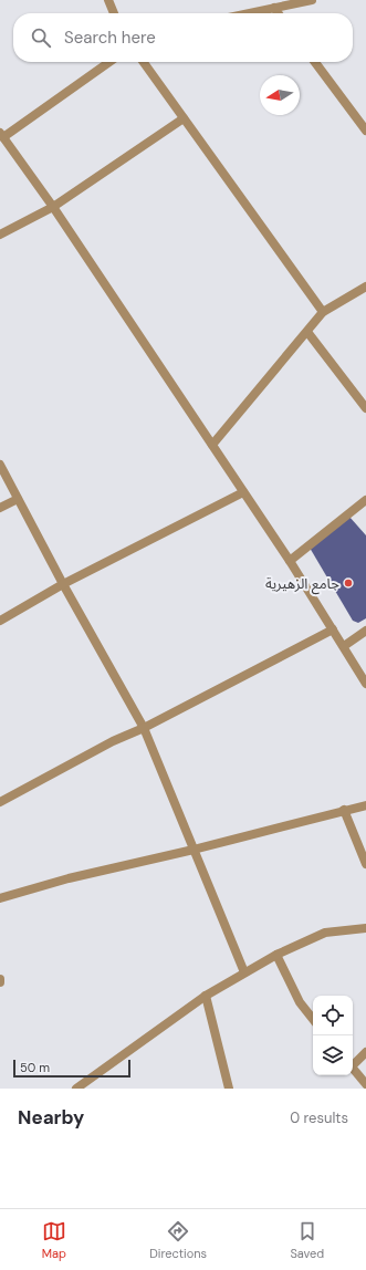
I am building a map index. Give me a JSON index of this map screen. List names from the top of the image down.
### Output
{
  "places": ["جامع الزهيرية"],
  "scale_bar": "50 m",
  "north": "left",
  "page": {
    "search": "Search here",
    "scale": "50 m",
    "heading": ["Nearby", "0 results"],
    "nav": ["Map", "Directions", "Saved"]
  }
}
